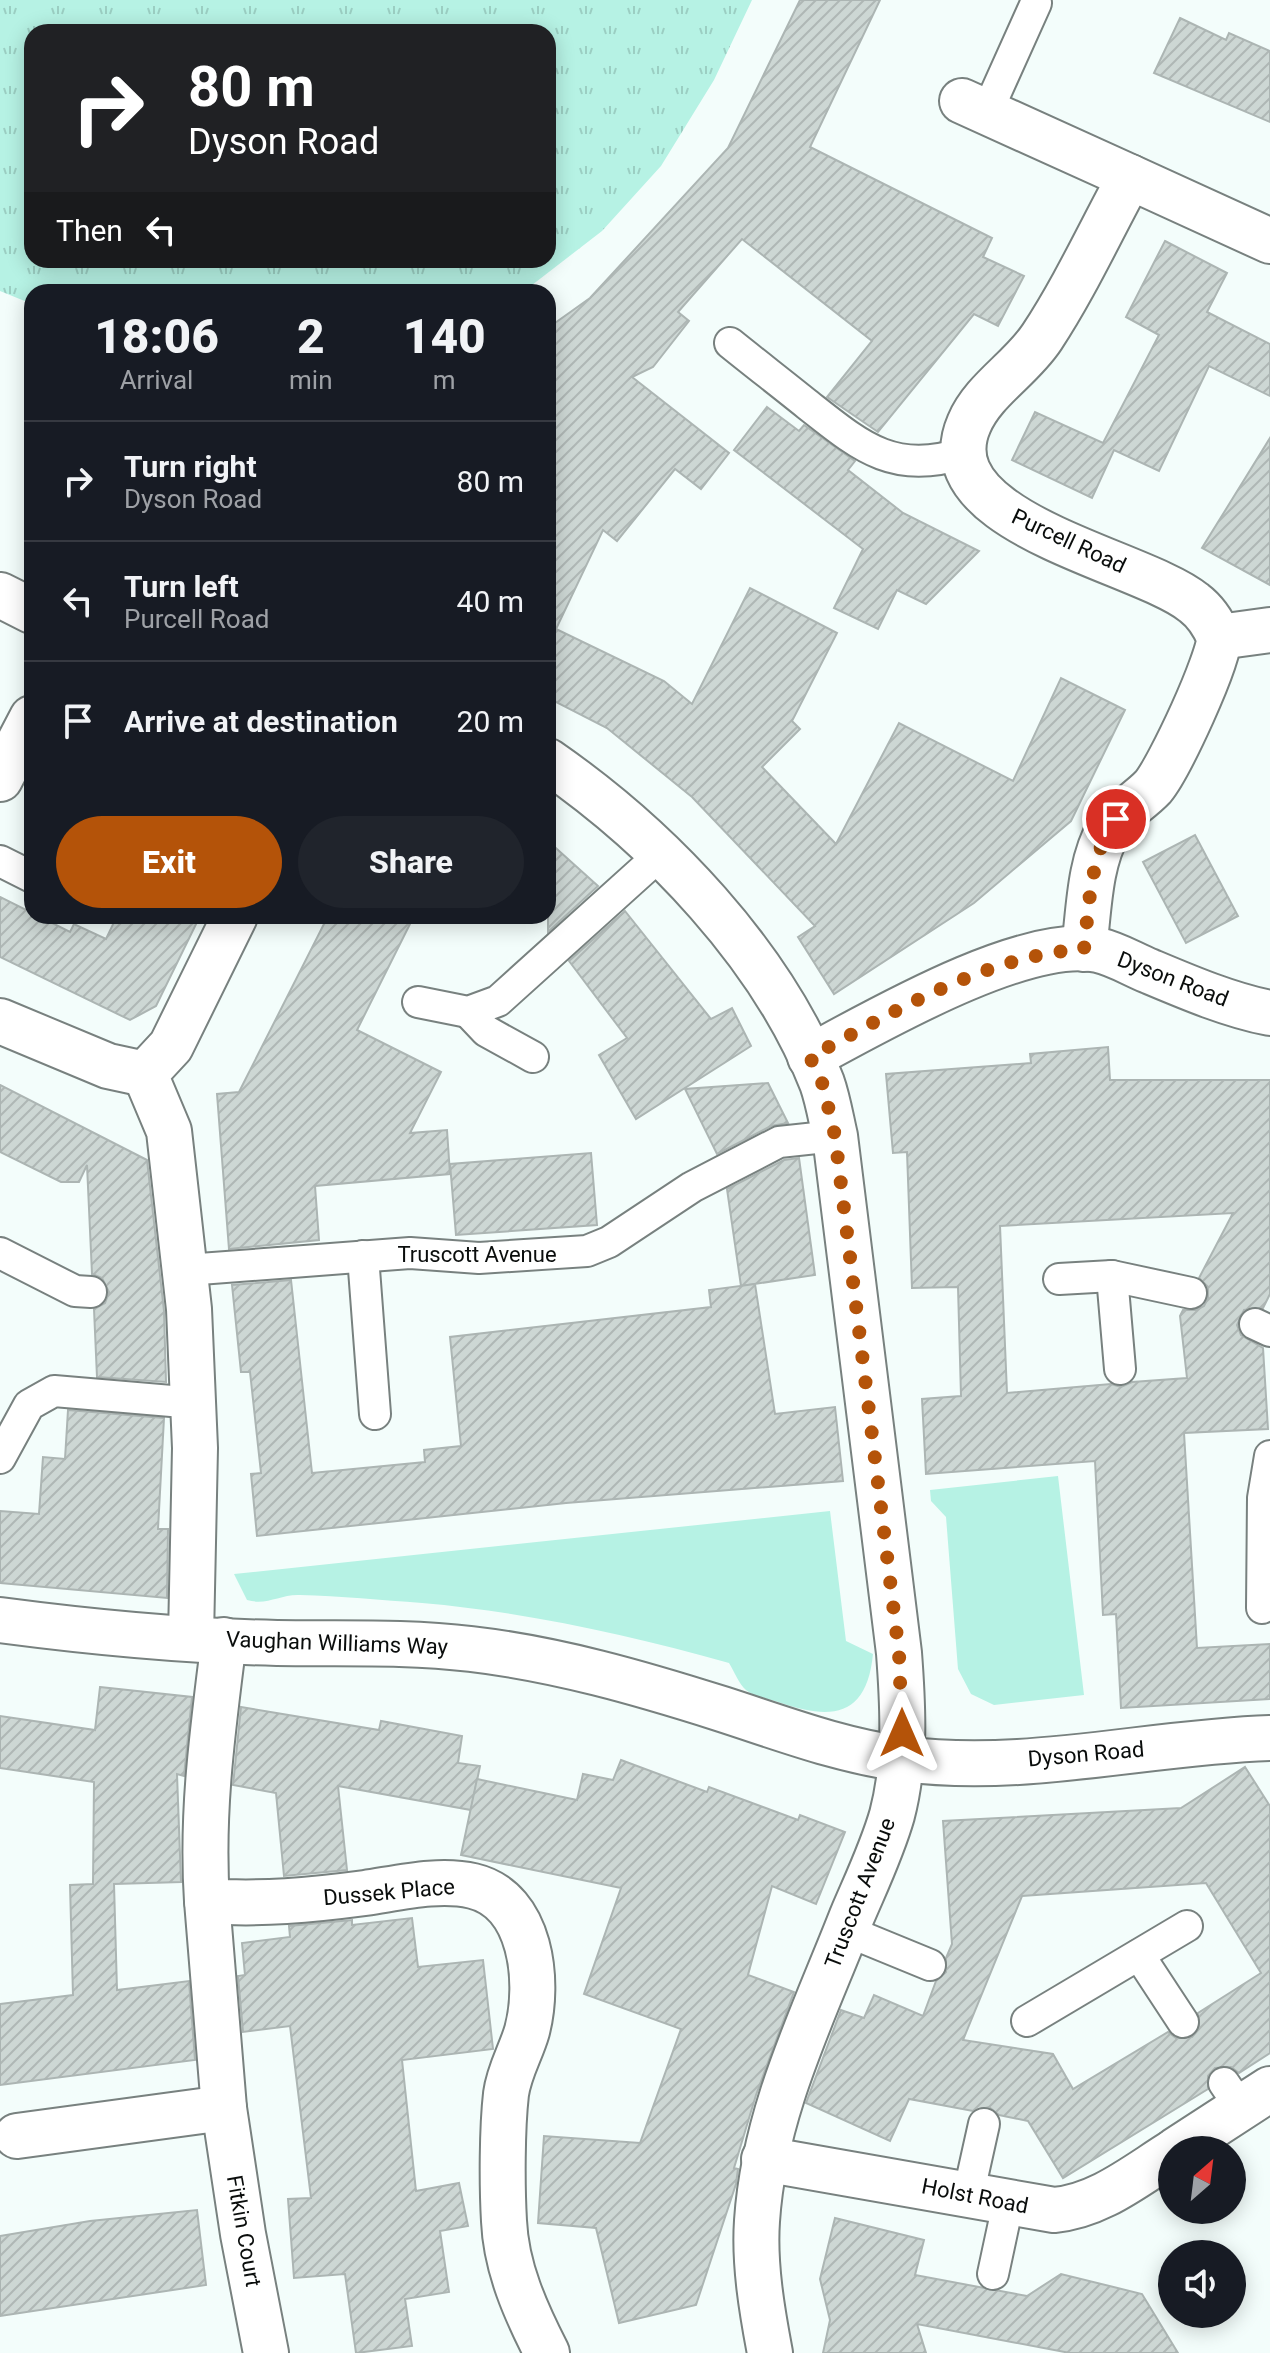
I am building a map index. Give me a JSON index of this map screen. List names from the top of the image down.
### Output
{
  "streets": {
    "street": [
      "Purcell Road",
      "Dyson Road",
      "Truscott Avenue",
      "Vaughan Williams Way",
      "Dussek Place",
      "Holst Road",
      "Fitkin Court"
    ]
  },
  "crossings": [
    ["Dyson Road", "Truscott Avenue"],
    ["Dyson Road", "Vaughan Williams Way"],
    ["Truscott Avenue", "Vaughan Williams Way"],
    ["Truscott Avenue", "Holst Road"],
    ["Dussek Place", "Fitkin Court"]
  ],
  "north": "top right",
  "page": {
    "turn": ["80 m", "Dyson Road"],
    "then": "Then",
    "eta": [
      "18:06",
      "Arrival",
      "2",
      "min",
      "140",
      "m"
    ],
    "list": [
      {
        "name": "Turn right",
        "note": "Dyson Road",
        "value": "80 m"
      },
      {
        "name": "Turn left",
        "note": "Purcell Road",
        "value": "40 m"
      },
      {
        "name": "Arrive at destination",
        "value": "20 m"
      }
    ],
    "buttons": ["Exit", "Share"]
  }
}
